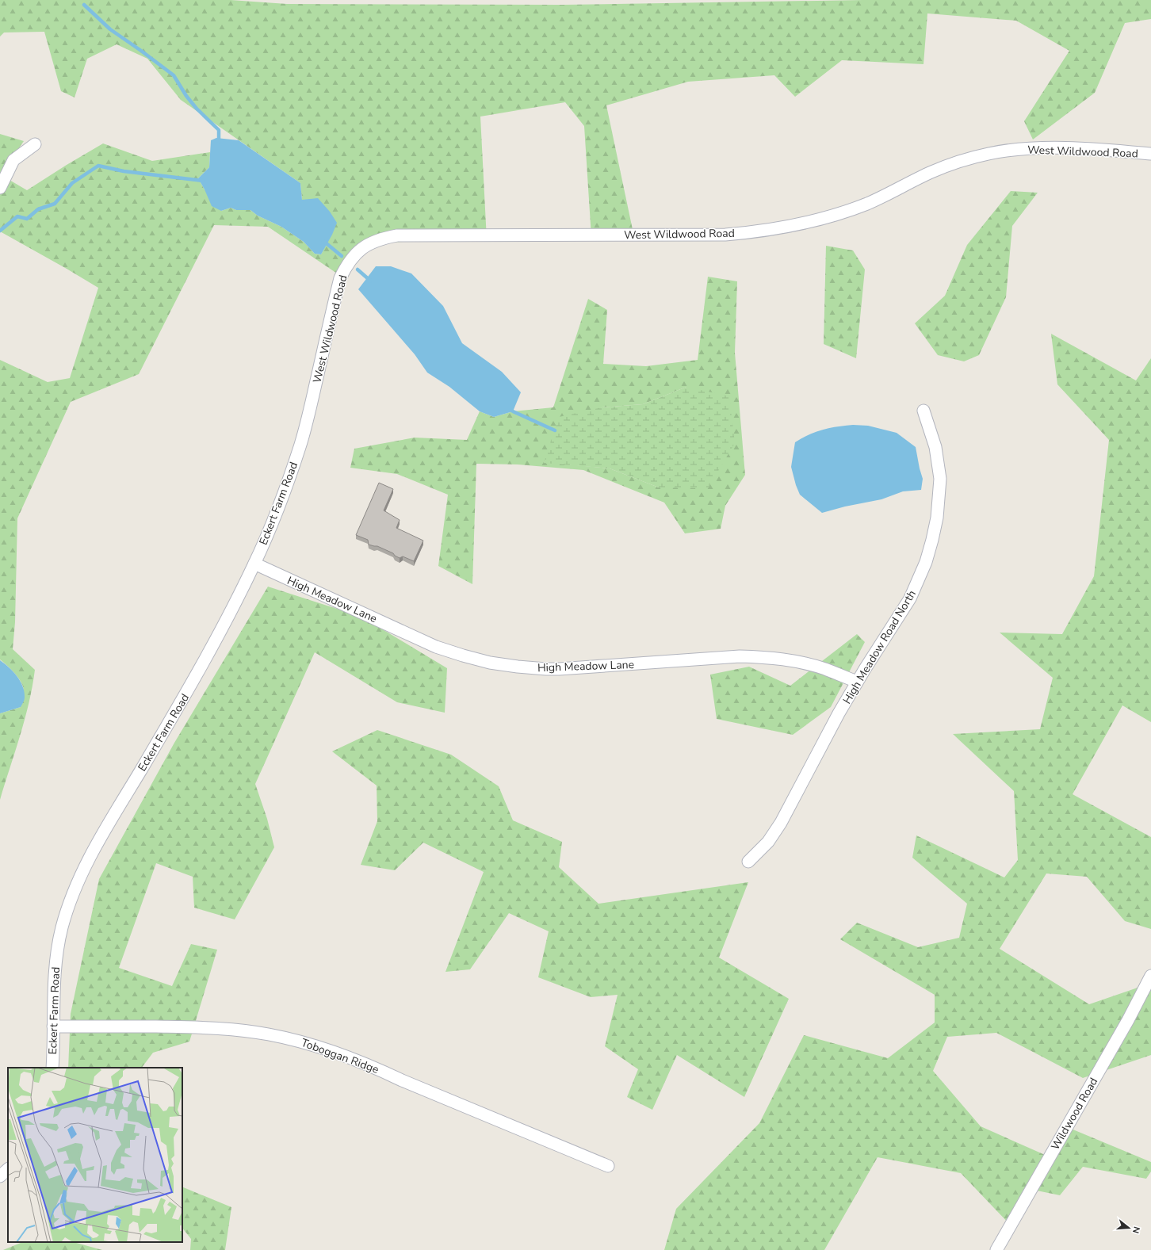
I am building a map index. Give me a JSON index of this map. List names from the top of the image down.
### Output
{
  "streets": {
    "street": [
      "West Wildwood Road",
      "Eckert Farm Road",
      "High Meadow Lane",
      "High Meadow Road North",
      "Toboggan Ridge",
      "Wildwood Road"
    ]
  },
  "crossings": [
    ["West Wildwood Road", "Eckert Farm Road"],
    ["Eckert Farm Road", "High Meadow Lane"],
    ["Eckert Farm Road", "Toboggan Ridge"],
    ["High Meadow Lane", "High Meadow Road North"]
  ],
  "north": "right"
}
